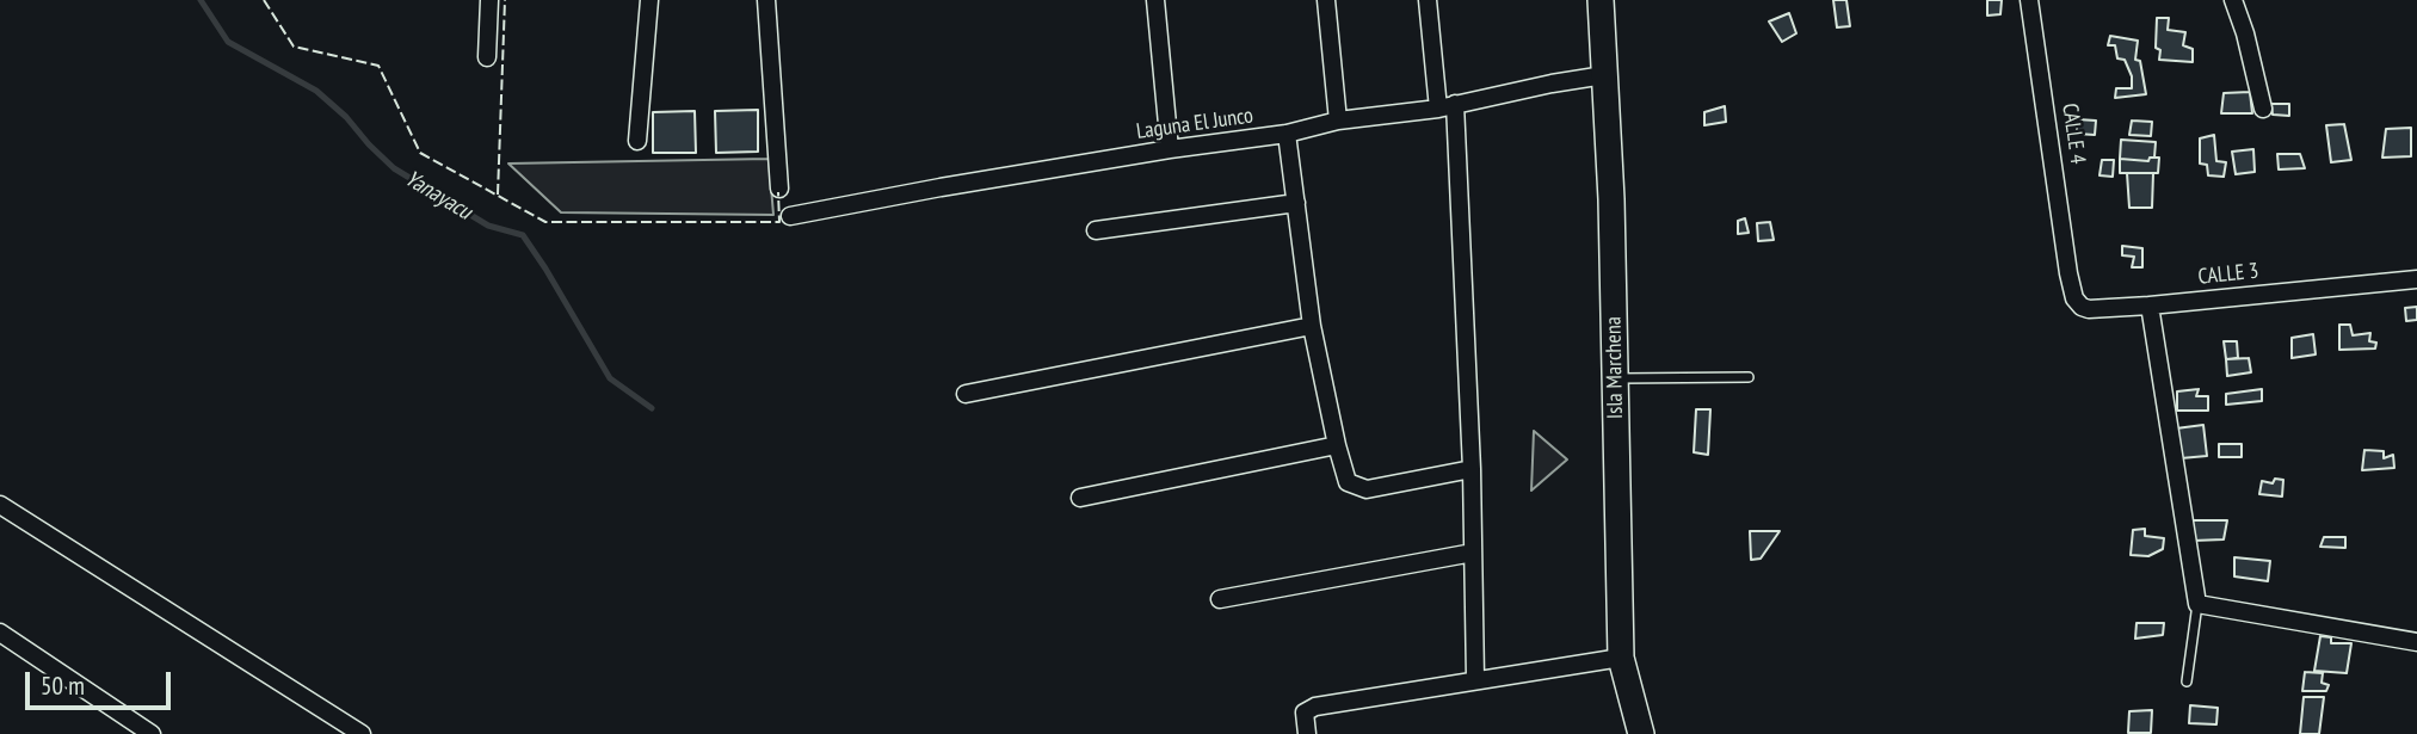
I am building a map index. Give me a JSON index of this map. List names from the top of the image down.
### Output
{
  "streets": {
    "street": [
      "Laguna El Junco",
      "CALLE 4",
      "CALLE 3",
      "Isla Marchena"
    ]
  },
  "crossings": [
    ["Laguna El Junco", "Isla Marchena"],
    ["CALLE 4", "CALLE 3"]
  ],
  "water": ["Yanayacu"],
  "scale_bar": "50 m"
}
